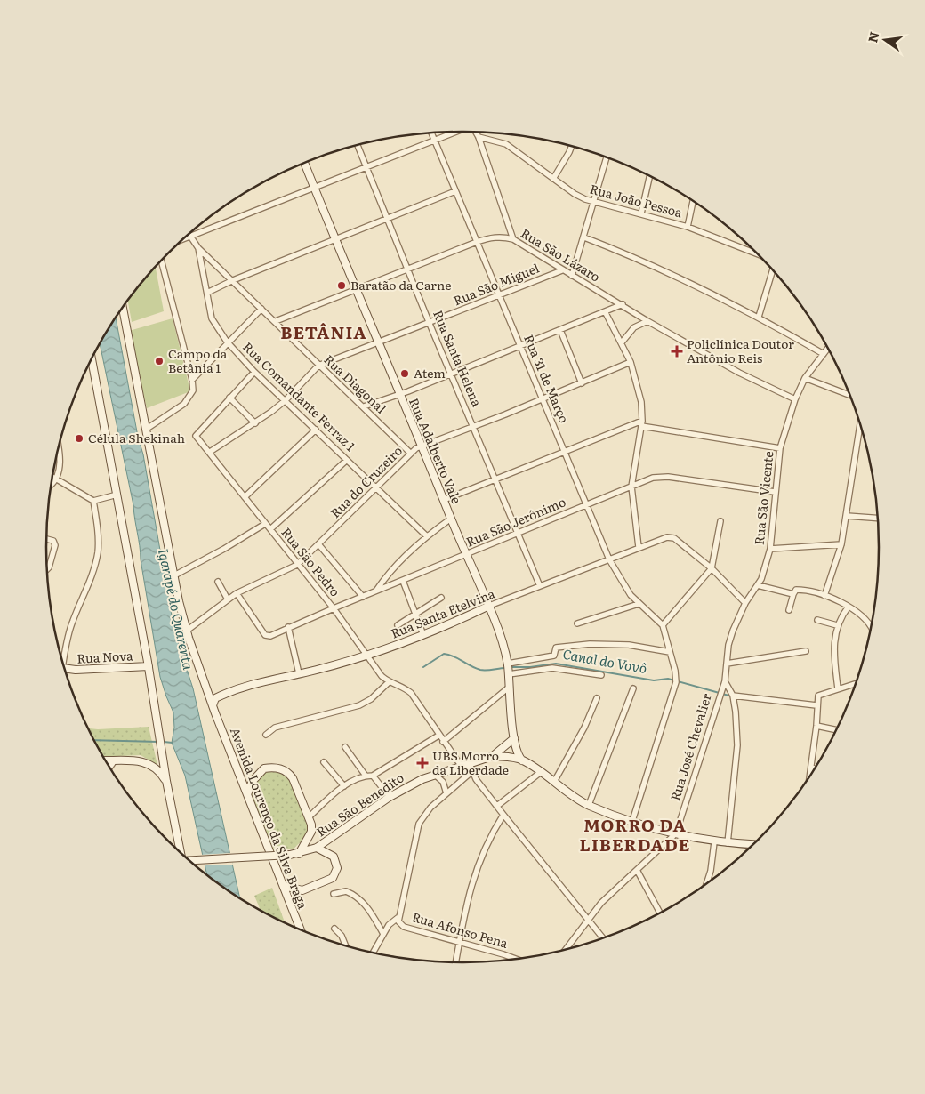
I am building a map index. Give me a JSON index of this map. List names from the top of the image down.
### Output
{
  "streets": {
    "street": [
      "Rua João Pessoa",
      "Rua São Lázaro",
      "Rua São Miguel",
      "Rua Santa Helena",
      "Rua 31 de Março",
      "Rua Diagonal",
      "Rua Comandante Ferraz 1",
      "Rua Adalberto Vale",
      "Rua do Cruzeiro",
      "Rua São Vicente",
      "Rua São Jerônimo",
      "Rua São Pedro",
      "Rua Santa Etelvina",
      "Rua Nova",
      "Rua José Chevalier",
      "Rua São Benedito",
      "Avenida Lourenço da Silva Braga",
      "Rua Afonso Pena"
    ]
  },
  "crossings": [
    ["Rua São Lázaro", "Rua São Miguel"],
    ["Rua São Lázaro", "Rua Santa Helena"],
    ["Rua São Lázaro", "Rua 31 de Março"],
    ["Rua São Lázaro", "Rua Diagonal"],
    ["Rua São Lázaro", "Rua Adalberto Vale"],
    ["Rua São Lázaro", "Rua São Vicente"],
    ["Rua São Miguel", "Rua Santa Helena"],
    ["Rua São Miguel", "Rua 31 de Março"],
    ["Rua São Miguel", "Rua Diagonal"],
    ["Rua São Miguel", "Rua Comandante Ferraz 1"],
    ["Rua São Miguel", "Rua Adalberto Vale"],
    ["Rua São Miguel", "Rua São Pedro"],
    ["Rua Santa Helena", "Rua do Cruzeiro"],
    ["Rua Santa Helena", "Rua São Jerônimo"],
    ["Rua Santa Helena", "Rua Santa Etelvina"],
    ["Rua 31 de Março", "Rua do Cruzeiro"],
    ["Rua 31 de Março", "Rua São Jerônimo"],
    ["Rua 31 de Março", "Rua Santa Etelvina"],
    ["Rua Diagonal", "Rua Comandante Ferraz 1"],
    ["Rua Diagonal", "Rua do Cruzeiro"],
    ["Rua Comandante Ferraz 1", "Rua do Cruzeiro"],
    ["Rua Comandante Ferraz 1", "Rua São Pedro"],
    ["Rua Adalberto Vale", "Rua do Cruzeiro"],
    ["Rua Adalberto Vale", "Rua São Jerônimo"],
    ["Rua Adalberto Vale", "Rua Santa Etelvina"],
    ["Rua Adalberto Vale", "Rua São Benedito"],
    ["Rua do Cruzeiro", "Rua São Jerônimo"],
    ["Rua do Cruzeiro", "Rua São Pedro"],
    ["Rua do Cruzeiro", "Avenida Lourenço da Silva Braga"],
    ["Rua São Vicente", "Rua São Jerônimo"],
    ["Rua São Vicente", "Rua José Chevalier"],
    ["Rua São Jerônimo", "Rua São Pedro"],
    ["Rua São Pedro", "Rua Santa Etelvina"],
    ["Rua São Pedro", "Rua São Benedito"],
    ["Rua Santa Etelvina", "Avenida Lourenço da Silva Braga"],
    ["Rua José Chevalier", "Rua São Benedito"]
  ],
  "districts": ["BETÂNIA", "MORRO DA LIBERDADE"],
  "water": ["Igarapé do Quarenta", "Canal do Vovô"],
  "places": {
    "other": [
      "Baratão da Carne",
      "Campo da Betânia 1",
      "Atem",
      "Célula Shekinah"
    ],
    "health": ["Policlínica Doutor Antônio Reis", "UBS Morro da Liberdade"]
  },
  "north": "left"
}
